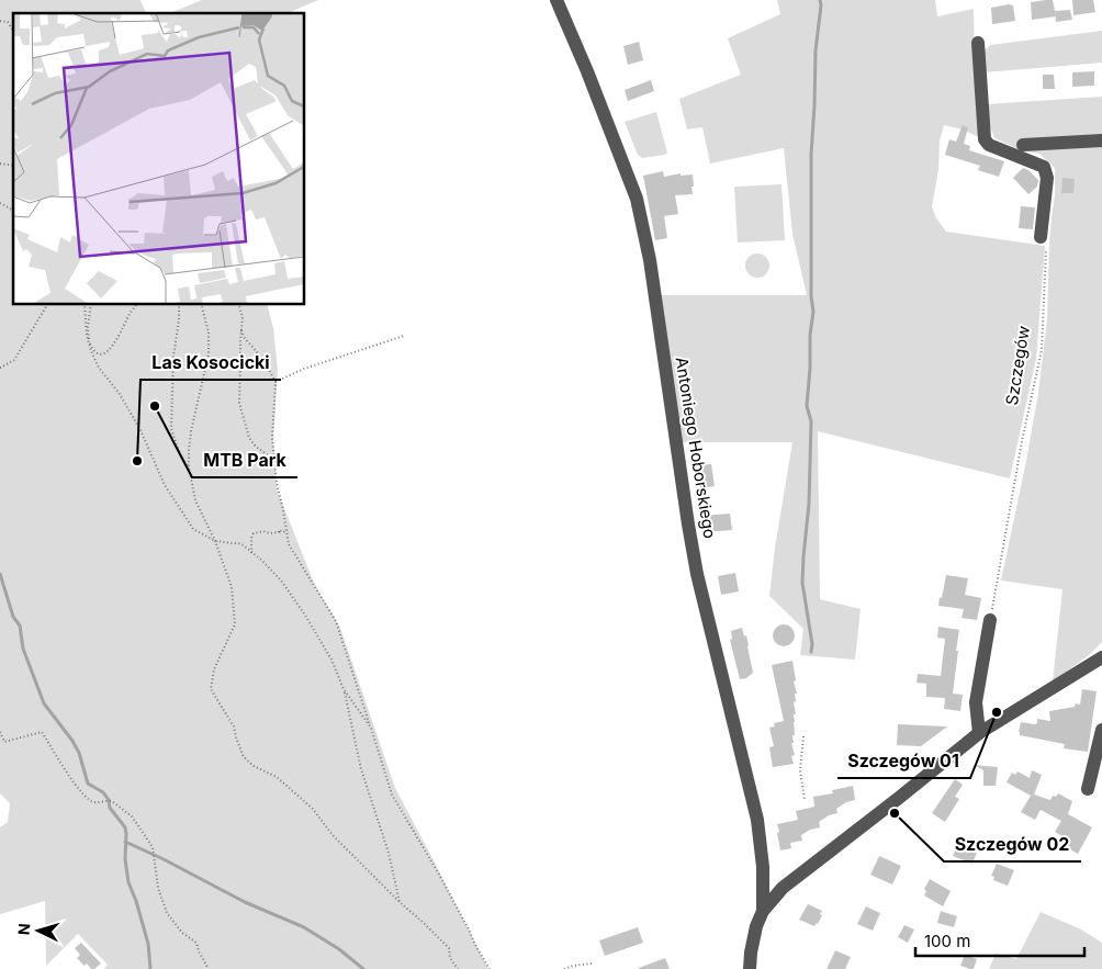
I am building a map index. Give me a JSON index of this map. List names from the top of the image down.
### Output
{
  "streets": {
    "street": ["Antoniego Hoborskiego"],
    "path": ["Szczegów"]
  },
  "places": [
    "MTB Park",
    "Las Kosocicki",
    "Szczegów 01",
    "Szczegów 02"
  ],
  "scale_bar": "100 m",
  "north": "left"
}
